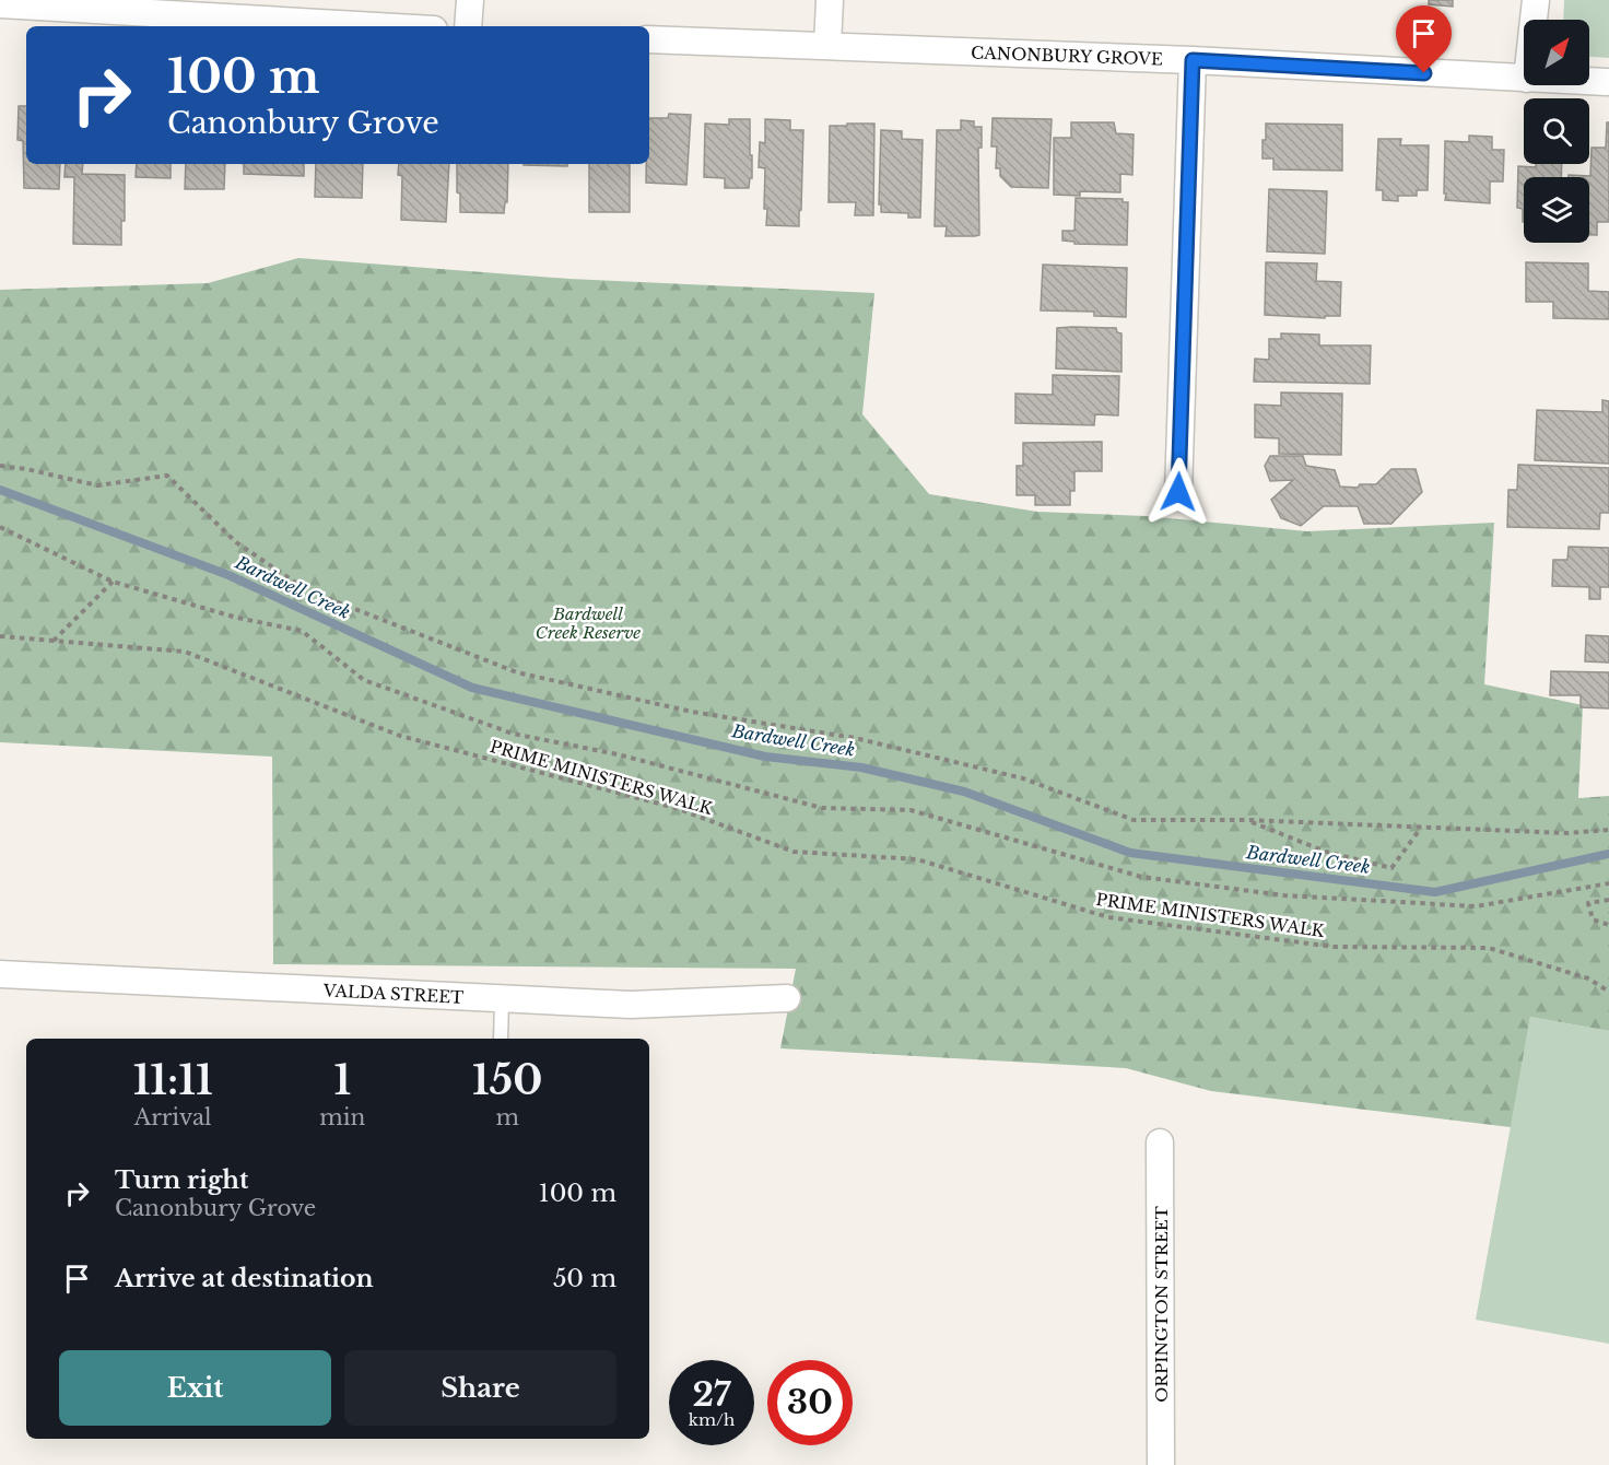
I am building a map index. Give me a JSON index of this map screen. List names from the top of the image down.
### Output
{
  "streets": {
    "street": ["CANONBURY GROVE", "VALDA STREET", "ORPINGTON STREET"],
    "path": ["PRIME MINISTERS WALK"]
  },
  "water": ["Bardwell Creek"],
  "parks": ["Bardwell Creek Reserve"],
  "north": "top right",
  "page": {
    "turn": ["100 m", "Canonbury Grove"],
    "eta": [
      "11:11",
      "Arrival",
      "1",
      "min",
      "150",
      "m"
    ],
    "list": [
      {
        "name": "Turn right",
        "note": "Canonbury Grove",
        "value": "100 m"
      },
      {
        "name": "Arrive at destination",
        "value": "50 m"
      }
    ],
    "buttons": ["Exit", "Share"],
    "speed": "27 km/h",
    "limit": "30"
  }
}
